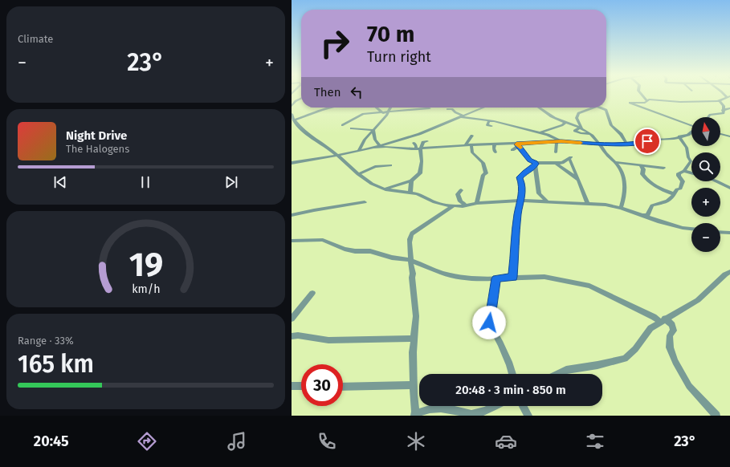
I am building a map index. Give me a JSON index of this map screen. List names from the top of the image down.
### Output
{
  "north": "top",
  "page": {
    "tile": [
      "Climate",
      ["Range · 33%", "165 km"]
    ],
    "turn": ["70 m", "Turn right"],
    "heat": ["−", "23°", "+"],
    "then": "Then",
    "map_buttons": ["+", "−"],
    "song": ["Night Drive", "The Halogens"],
    "limit": "30",
    "trip": "20:48 · 3 min · 850 m",
    "tabs": ["20:45", "23°"],
    "gauge": ["19", "km/h"]
  }
}
